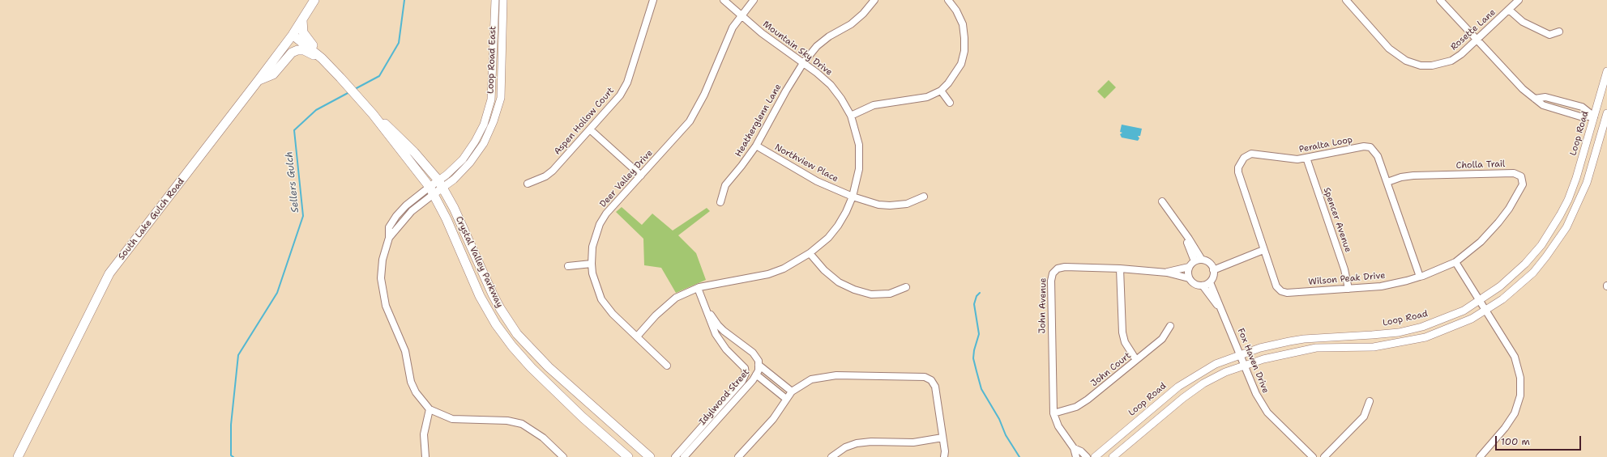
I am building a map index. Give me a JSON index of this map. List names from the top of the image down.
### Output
{
  "streets": {
    "main road": ["South Lake Gulch Road", "Crystal Valley Parkway"],
    "street": [
      "Rosette Lane",
      "Mountain Sky Drive",
      "Loop Road East",
      "Heatherglenn Lane",
      "Aspen Hollow Court",
      "Loop Road",
      "Peralta Loop",
      "Northview Place",
      "Cholla Trail",
      "Deer Valley Drive",
      "Spencer Avenue",
      "Wilson Peak Drive",
      "John Avenue",
      "Fox Haven Drive",
      "John Court",
      "Idylwood Street"
    ]
  },
  "crossings": [
    ["Mountain Sky Drive", "Heatherglenn Lane"],
    ["Mountain Sky Drive", "Northview Place"],
    ["Mountain Sky Drive", "Deer Valley Drive"],
    ["Mountain Sky Drive", "Idylwood Street"],
    ["Loop Road East", "Crystal Valley Parkway"],
    ["Heatherglenn Lane", "Northview Place"],
    ["Loop Road", "Fox Haven Drive"],
    ["Peralta Loop", "Cholla Trail"],
    ["Peralta Loop", "Spencer Avenue"],
    ["Peralta Loop", "Wilson Peak Drive"],
    ["Cholla Trail", "Wilson Peak Drive"],
    ["South Lake Gulch Road", "Crystal Valley Parkway"],
    ["Spencer Avenue", "Wilson Peak Drive"],
    ["John Avenue", "Fox Haven Drive"],
    ["John Avenue", "John Court"]
  ],
  "water": ["Sellers Gulch"],
  "scale_bar": "100 m"
}
